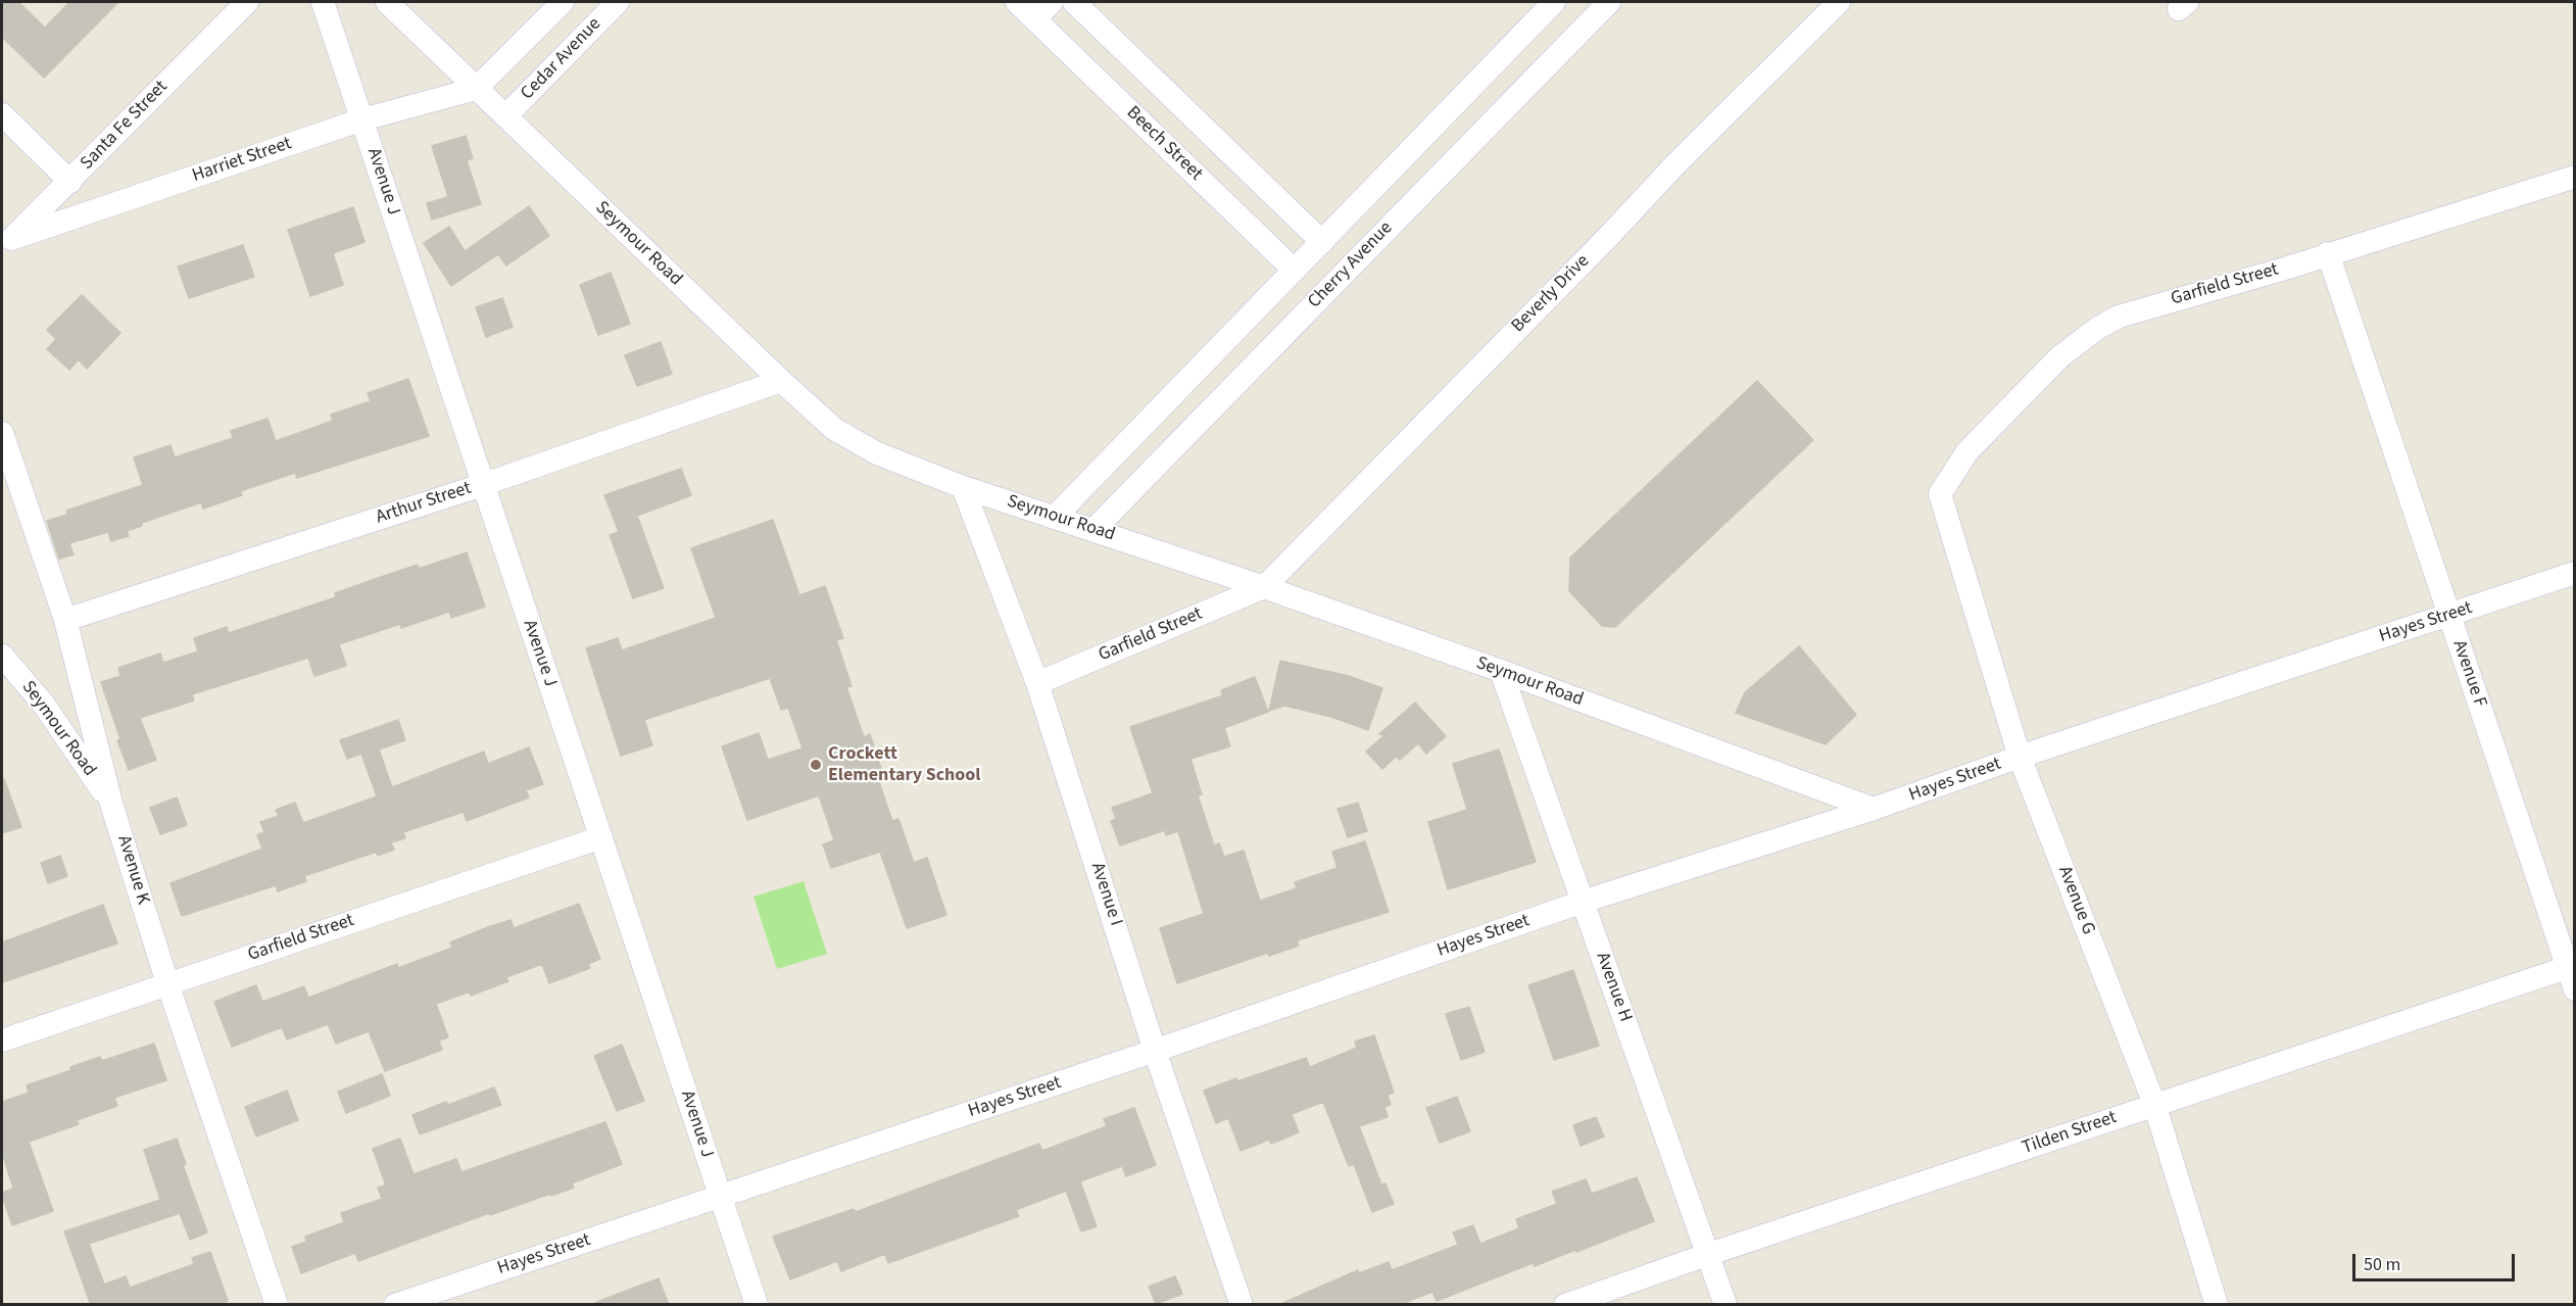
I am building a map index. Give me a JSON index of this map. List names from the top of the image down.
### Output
{
  "streets": {
    "street": [
      "Cedar Avenue",
      "Santa Fe Street",
      "Beech Street",
      "Harriet Street",
      "Avenue J",
      "Seymour Road",
      "Cherry Avenue",
      "Garfield Street",
      "Beverly Drive",
      "Arthur Street",
      "Hayes Street",
      "Avenue F",
      "Avenue K",
      "Avenue I",
      "Avenue G",
      "Avenue H",
      "Tilden Street"
    ]
  },
  "crossings": [
    ["Cedar Avenue", "Seymour Road"],
    ["Santa Fe Street", "Harriet Street"],
    ["Beech Street", "Cherry Avenue"],
    ["Harriet Street", "Avenue J"],
    ["Harriet Street", "Seymour Road"],
    ["Avenue J", "Garfield Street"],
    ["Avenue J", "Arthur Street"],
    ["Avenue J", "Hayes Street"],
    ["Seymour Road", "Cherry Avenue"],
    ["Seymour Road", "Garfield Street"],
    ["Seymour Road", "Beverly Drive"],
    ["Seymour Road", "Arthur Street"],
    ["Seymour Road", "Hayes Street"],
    ["Seymour Road", "Avenue K"],
    ["Seymour Road", "Avenue I"],
    ["Seymour Road", "Avenue H"],
    ["Garfield Street", "Beverly Drive"],
    ["Garfield Street", "Avenue F"],
    ["Garfield Street", "Avenue K"],
    ["Garfield Street", "Avenue I"],
    ["Garfield Street", "Avenue G"],
    ["Arthur Street", "Avenue K"],
    ["Hayes Street", "Avenue F"],
    ["Hayes Street", "Avenue I"],
    ["Hayes Street", "Avenue G"],
    ["Hayes Street", "Avenue H"],
    ["Avenue F", "Tilden Street"],
    ["Avenue G", "Tilden Street"],
    ["Avenue H", "Tilden Street"]
  ],
  "places": ["Crockett Elementary School"],
  "scale_bar": "50 m"
}
